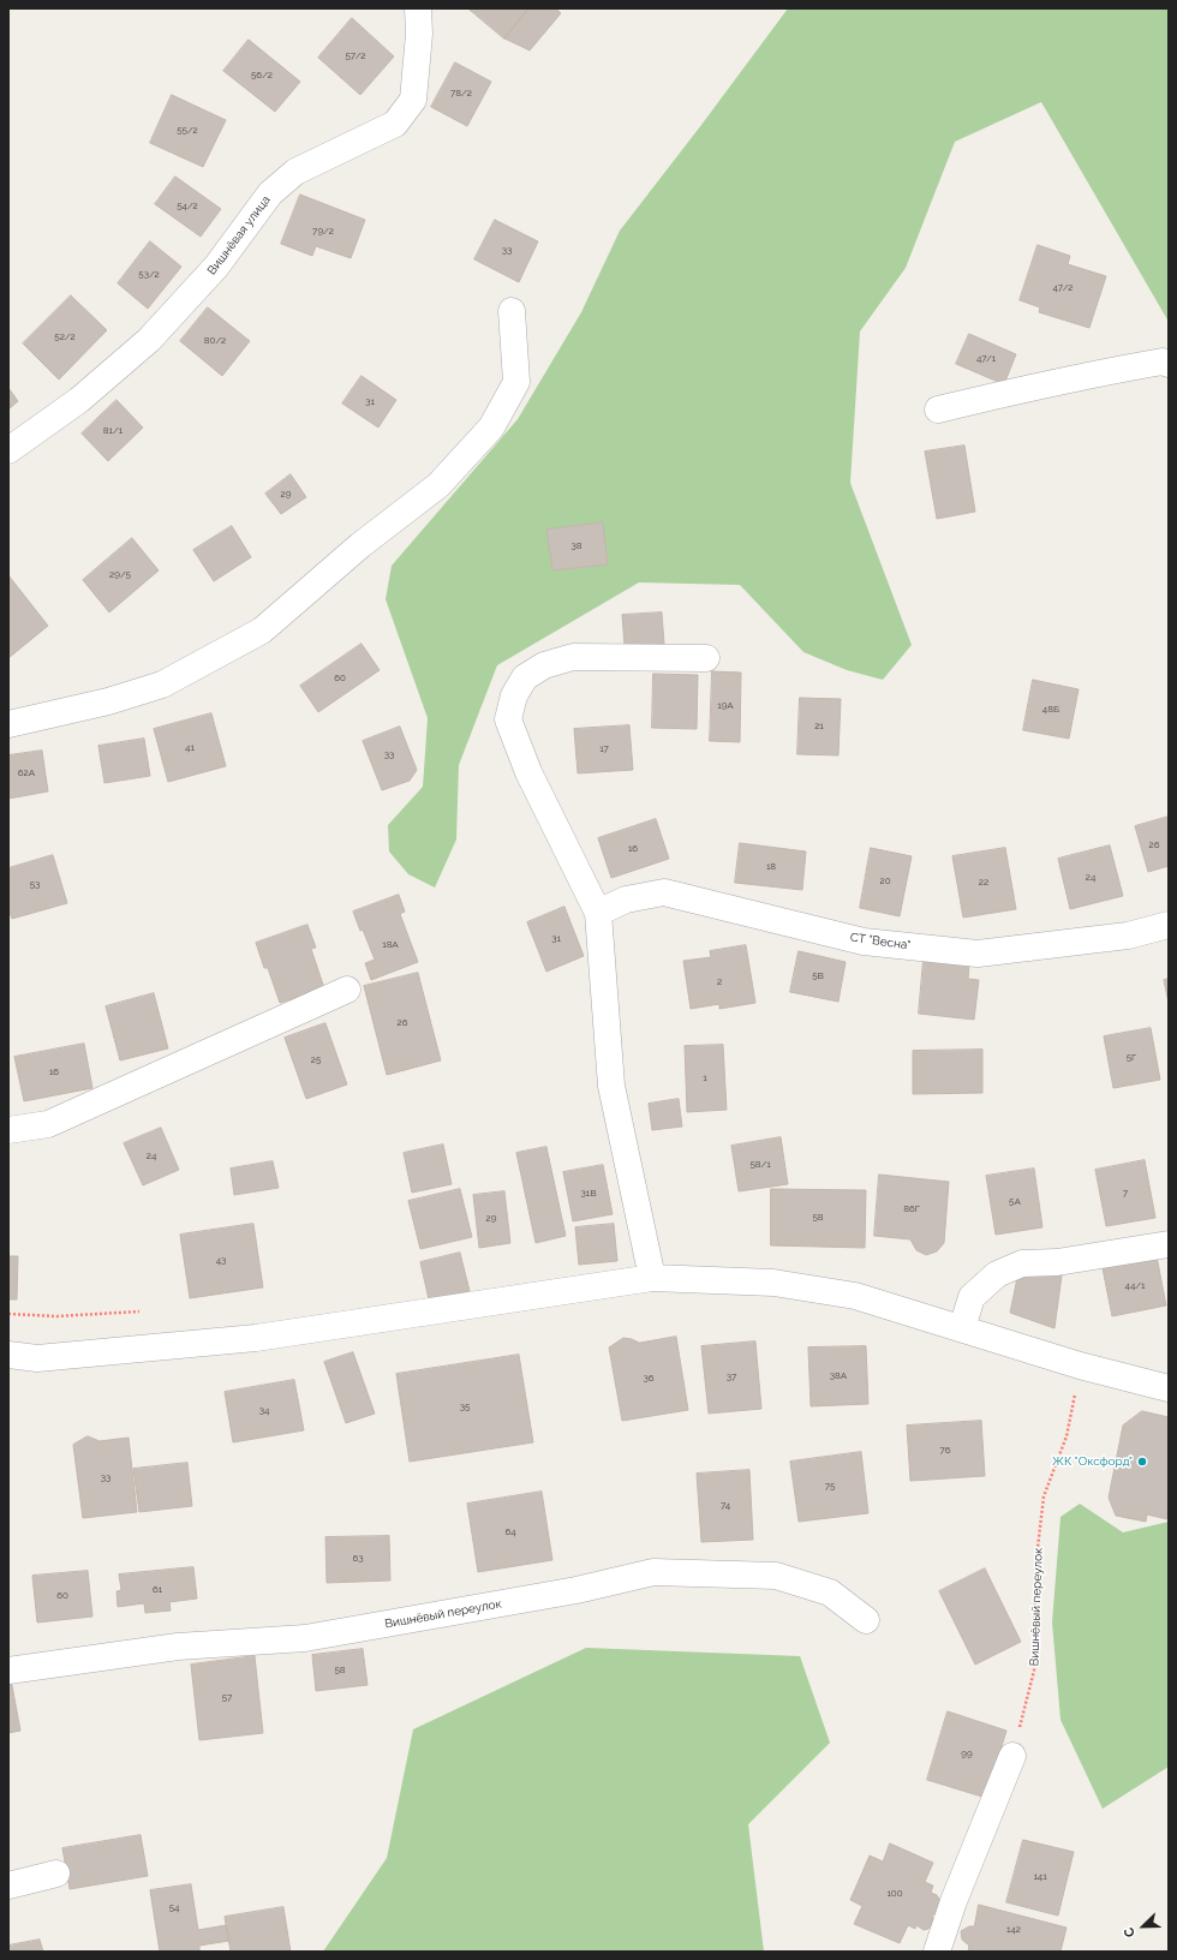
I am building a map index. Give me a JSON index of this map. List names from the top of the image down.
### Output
{
  "streets": {
    "street": ["Вишнёвая улица", "СТ \"Весна\"", "Вишнёвый переулок"]
  },
  "places": ["ЖК \"Оксфорд\""],
  "house_numbers": [
    "57/2",
    "56/2",
    "78/2",
    "55/2",
    "54/2",
    "79/2",
    "33",
    "53/2",
    "47/2",
    "52/2",
    "80/2",
    "47/1",
    "31",
    "81/1",
    "29",
    "38",
    "29/5",
    "60",
    "19А",
    "48Б",
    "21",
    "41",
    "17",
    "33",
    "62А",
    "26",
    "16",
    "18",
    "24",
    "20",
    "22",
    "53",
    "31",
    "18А",
    "5В",
    "2",
    "26",
    "5Г",
    "25",
    "16",
    "1",
    "24",
    "58/1",
    "31В",
    "7",
    "5А",
    "86Г",
    "58",
    "29",
    "43",
    "44/1",
    "38А",
    "37",
    "36",
    "35",
    "34",
    "76",
    "33",
    "75",
    "74",
    "64",
    "63",
    "61",
    "60",
    "58",
    "57",
    "99",
    "141",
    "100",
    "54",
    "142"
  ],
  "north": "bottom left"
}
